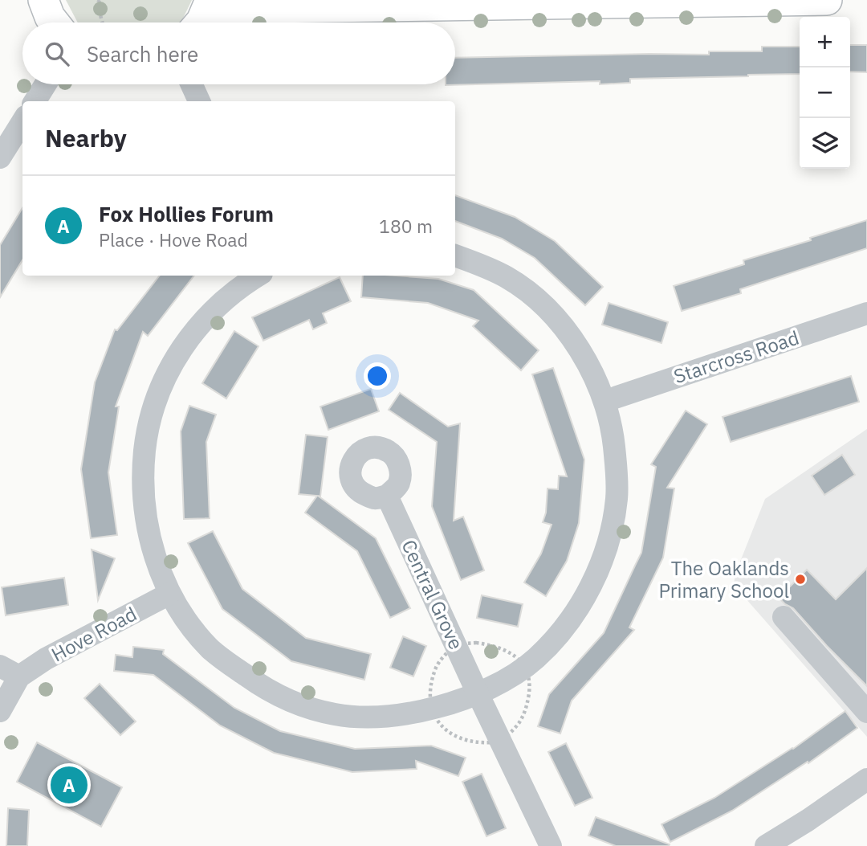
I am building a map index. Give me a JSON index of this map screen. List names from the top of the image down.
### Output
{
  "streets": {
    "street": ["Starcross Road", "Central Grove", "Hove Road"]
  },
  "places": ["The Oaklands Primary School"],
  "page": {
    "map_buttons": ["+", "−"],
    "search": "Search here",
    "heading": "Nearby",
    "list": [
      {
        "mark": "A",
        "name": "Fox Hollies Forum",
        "note": "Place · Hove Road",
        "value": "180 m"
      }
    ],
    "pins": "A"
  }
}
